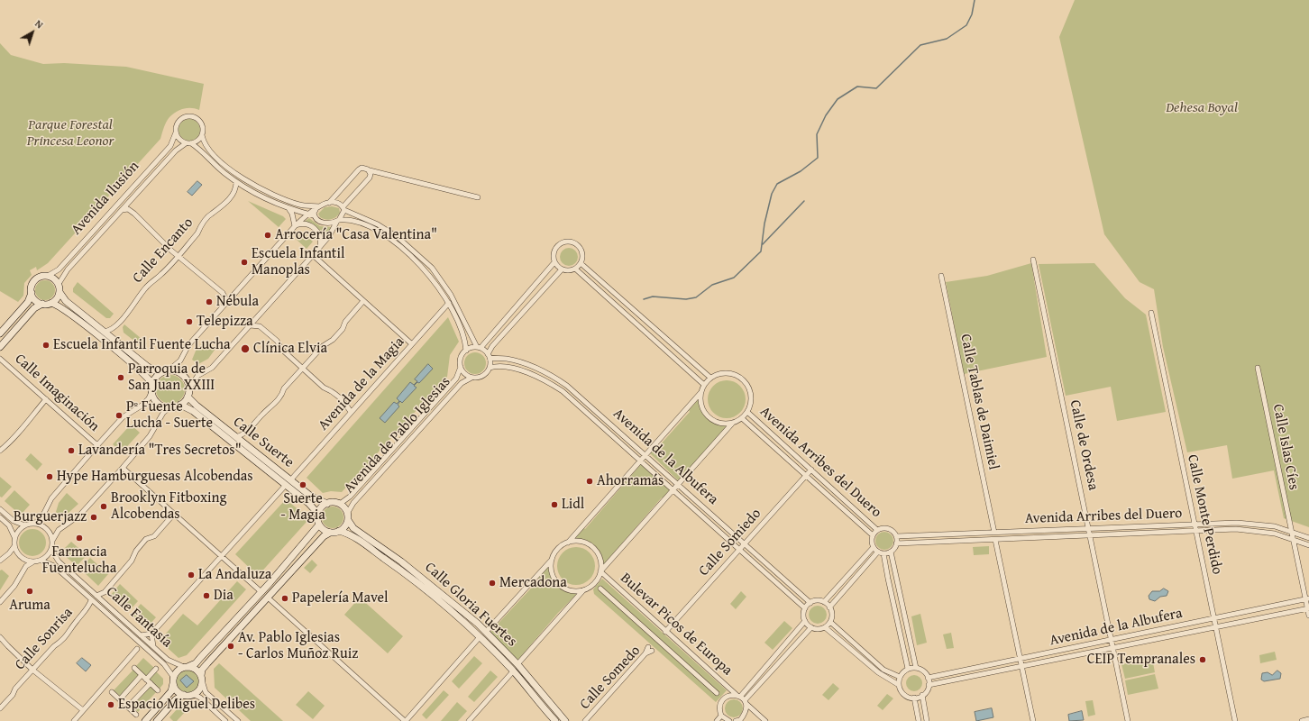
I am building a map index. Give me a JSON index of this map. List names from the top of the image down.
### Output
{
  "streets": {
    "main road": ["Calle Suerte", "Calle Gloria Fuertes"],
    "street": [
      "Avenida Ilusión",
      "Calle Encanto",
      "Avenida de la Magia",
      "Calle Imaginación",
      "Calle Tablas de Daimiel",
      "Avenida de Pablo Iglesias",
      "Calle de Ordesa",
      "Calle Islas Cíes",
      "Avenida de la Albufera",
      "Avenida Arribes del Duero",
      "Calle Monte Perdido",
      "Calle Somiedo",
      "Calle Fantasía",
      "Bulevar Picos de Europa",
      "Calle Sonrisa",
      "Calle Somedo"
    ]
  },
  "crossings": [
    ["Avenida de la Magia", "Calle Suerte"],
    ["Calle Tablas de Daimiel", "Avenida Arribes del Duero"],
    ["Avenida de Pablo Iglesias", "Calle Suerte"],
    ["Avenida de Pablo Iglesias", "Avenida de la Albufera"],
    ["Avenida de Pablo Iglesias", "Calle Gloria Fuertes"],
    ["Calle Suerte", "Calle Gloria Fuertes"],
    ["Calle de Ordesa", "Avenida de la Albufera"],
    ["Calle de Ordesa", "Avenida Arribes del Duero"],
    ["Calle Islas Cíes", "Avenida de la Albufera"],
    ["Calle Islas Cíes", "Avenida Arribes del Duero"],
    ["Avenida de la Albufera", "Calle Monte Perdido"],
    ["Avenida de la Albufera", "Calle Somiedo"],
    ["Avenida Arribes del Duero", "Calle Monte Perdido"],
    ["Avenida Arribes del Duero", "Calle Somiedo"],
    ["Calle Somiedo", "Bulevar Picos de Europa"],
    ["Calle Fantasía", "Calle Sonrisa"]
  ],
  "parks": ["Dehesa Boyal", "Parque Forestal Princesa Leonor"],
  "places": [
    "Arrocería \"Casa Valentina\"",
    "Escuela Infantil Manoplas",
    "Nébula",
    "Telepizza",
    "Escuela Infantil Fuente Lucha",
    "Clínica Elvia",
    "Parroquia de San Juan XXIII",
    "Pº Fuente Lucha - Suerte",
    "Lavandería \"Tres Secretos\"",
    "Hype Hamburguesas Alcobendas",
    "Ahorramás",
    "Suerte - Magia",
    "Lidl",
    "Brooklyn Fitboxing Alcobendas",
    "Burguerjazz",
    "Farmacia Fuentelucha",
    "La Andaluza",
    "Mercadona",
    "Aruma",
    "Dia",
    "Papelería Mavel",
    "Av. Pablo Iglesias - Carlos Muñoz Ruiz",
    "CEIP Tempranales",
    "Espacio Miguel Delibes"
  ],
  "north": "top right"
}
